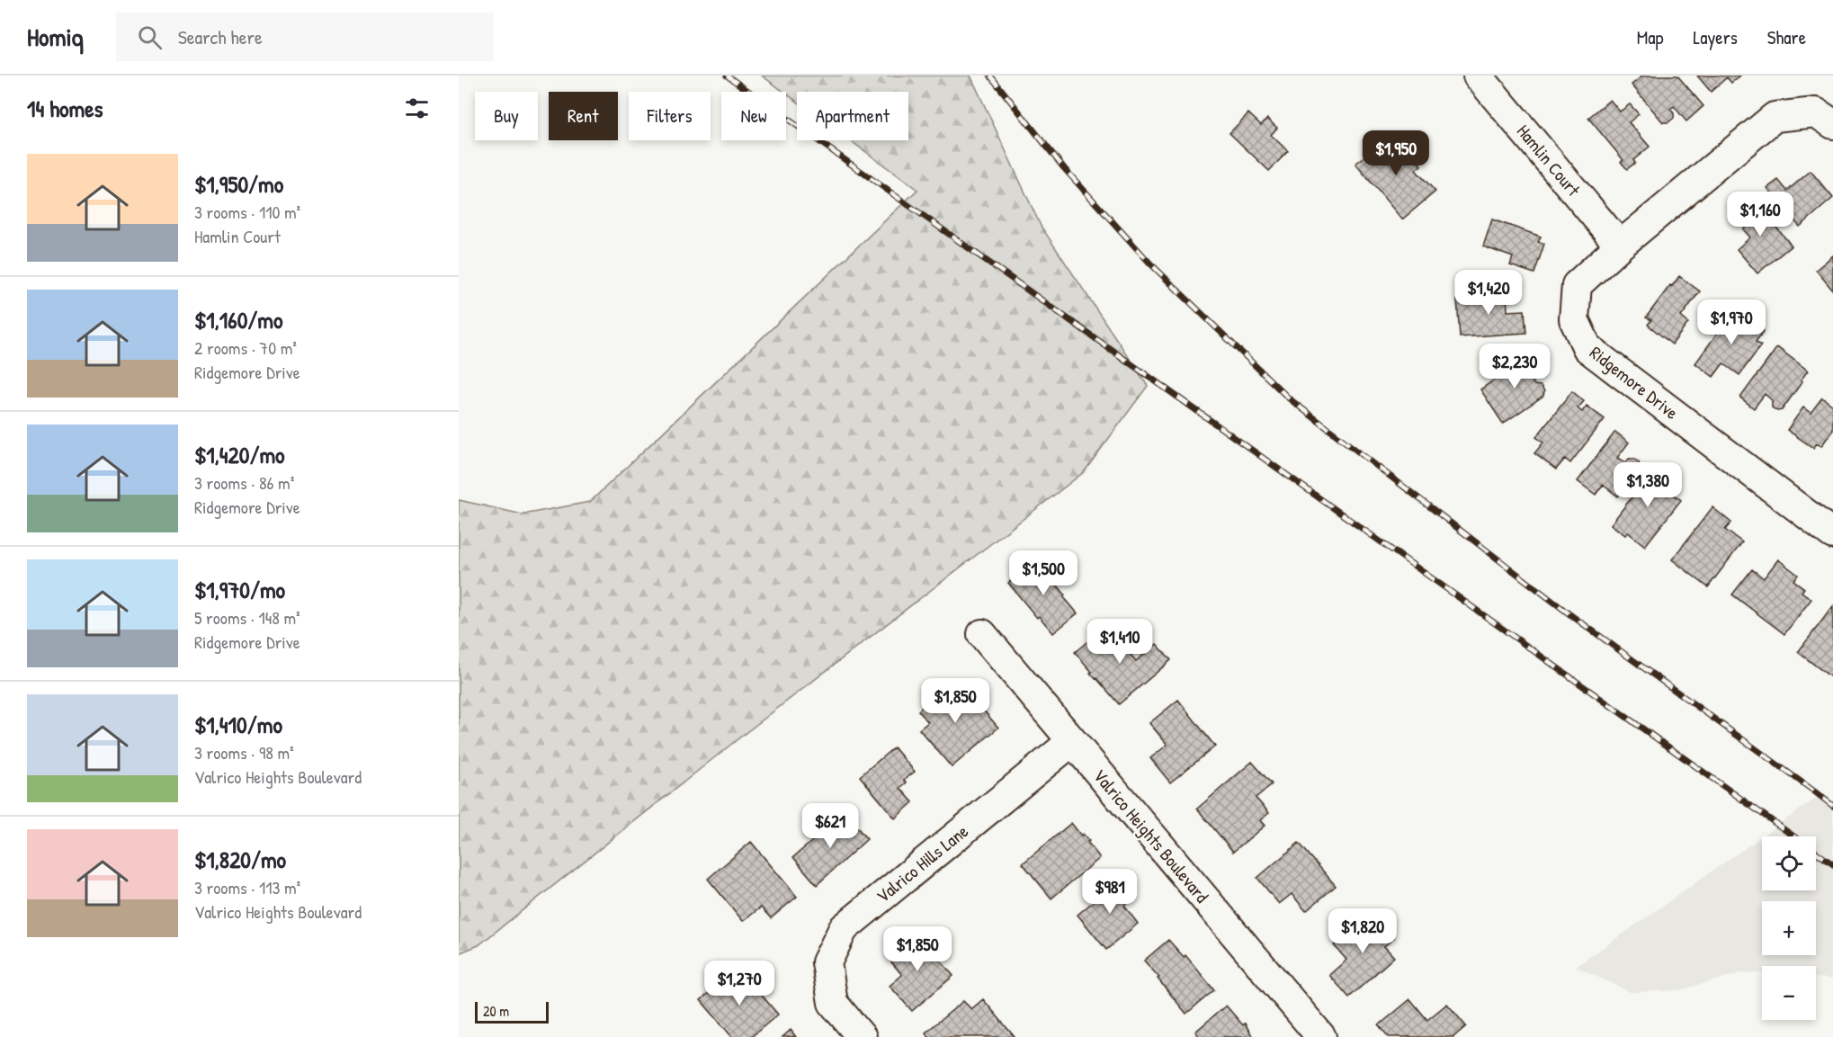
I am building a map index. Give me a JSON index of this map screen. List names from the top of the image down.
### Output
{
  "streets": {
    "street": [
      "Hamlin Court",
      "Ridgemore Drive",
      "Valrico Heights Boulevard",
      "Valrico Hills Lane"
    ]
  },
  "crossings": [
    ["Hamlin Court", "Ridgemore Drive"],
    ["Valrico Heights Boulevard", "Valrico Hills Lane"]
  ],
  "scale_bar": "20 m",
  "page": {
    "header": "Homiq",
    "search": "Search here",
    "nav": ["Map", "Layers", "Share"],
    "heading": "14 homes",
    "chip": [
      "Buy",
      "Rent",
      "Filters",
      "New",
      "Apartment"
    ],
    "price": [
      "$1,950",
      "$1,160",
      "$1,420",
      "$1,970",
      "$2,230",
      "$1,380",
      "$1,500",
      "$1,410",
      "$1,850",
      "$621",
      "$981",
      "$1,820",
      "$1,850",
      "$1,270"
    ],
    "list": [
      {
        "name": "$1,950/mo",
        "note": "3 rooms · 110 m² · Hamlin Court"
      },
      {
        "name": "$1,160/mo",
        "note": "2 rooms · 70 m² · Ridgemore Drive"
      },
      {
        "name": "$1,420/mo",
        "note": "3 rooms · 86 m² · Ridgemore Drive"
      },
      {
        "name": "$1,970/mo",
        "note": "5 rooms · 148 m² · Ridgemore Drive"
      },
      {
        "name": "$1,410/mo",
        "note": "3 rooms · 98 m² · Valrico Heights Boulevard"
      },
      {
        "name": "$1,820/mo",
        "note": "3 rooms · 113 m² · Valrico Heights Boulevard"
      }
    ],
    "map_buttons": ["+", "−"],
    "scale": "20 m"
  }
}
